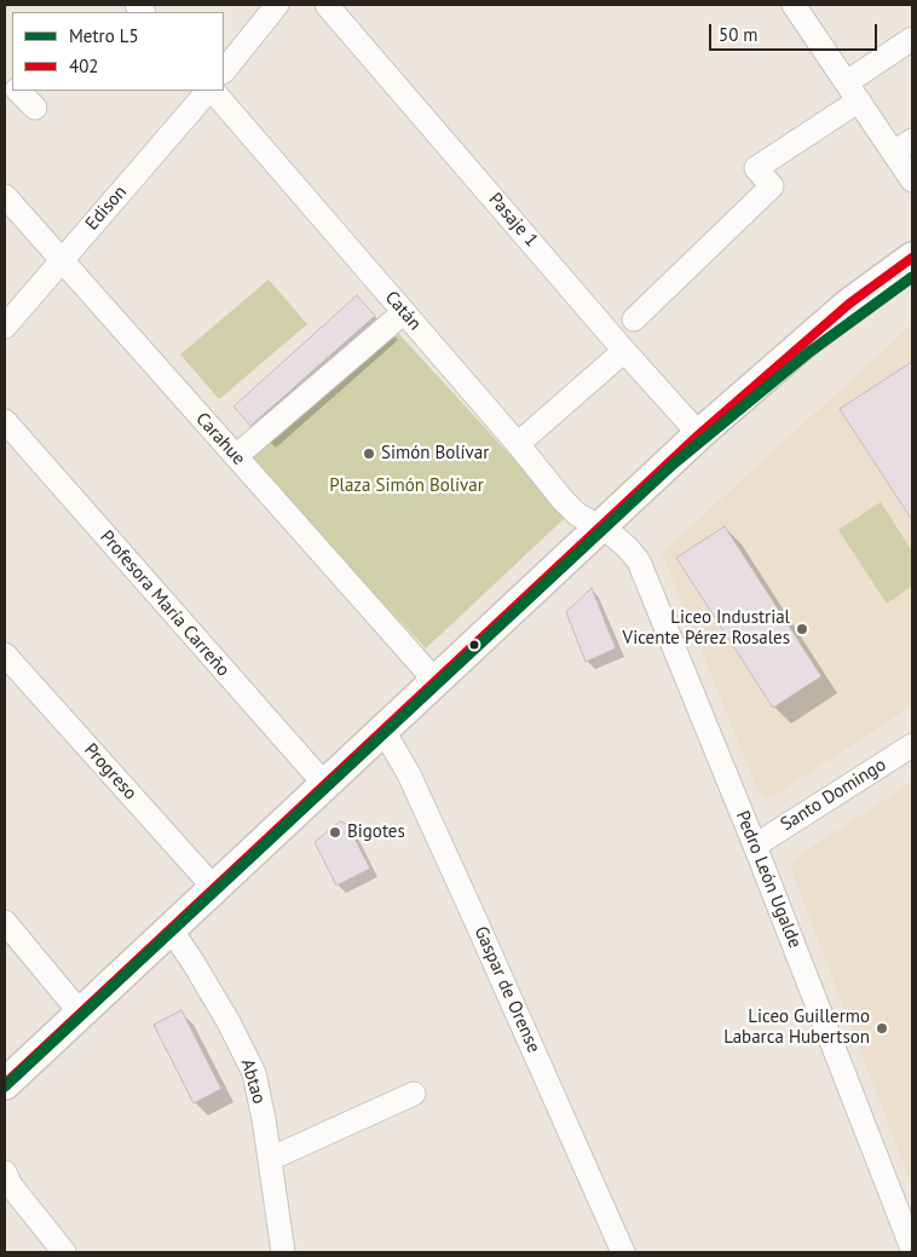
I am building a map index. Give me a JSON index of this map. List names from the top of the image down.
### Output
{
  "streets": {
    "street": [
      "Edison",
      "Pasaje 1",
      "Catán",
      "Carahue",
      "Profesora María Carreño",
      "Progreso",
      "Santo Domingo",
      "Pedro León Ugalde",
      "Gaspar de Orense",
      "Abtao"
    ]
  },
  "crossings": [
    ["Edison", "Carahue"],
    ["Catán", "Pedro León Ugalde"],
    ["Santo Domingo", "Pedro León Ugalde"]
  ],
  "parks": ["Plaza Simón Bolívar"],
  "places": [
    "Simón Bolívar",
    "Liceo Industrial Vicente Pérez Rosales",
    "Bigotes",
    "Liceo Guillermo Labarca Hubertson"
  ],
  "lines": ["transit line 402", "metro line L5"],
  "legend": ["Metro L5", "402"],
  "scale_bar": "50 m"
}
